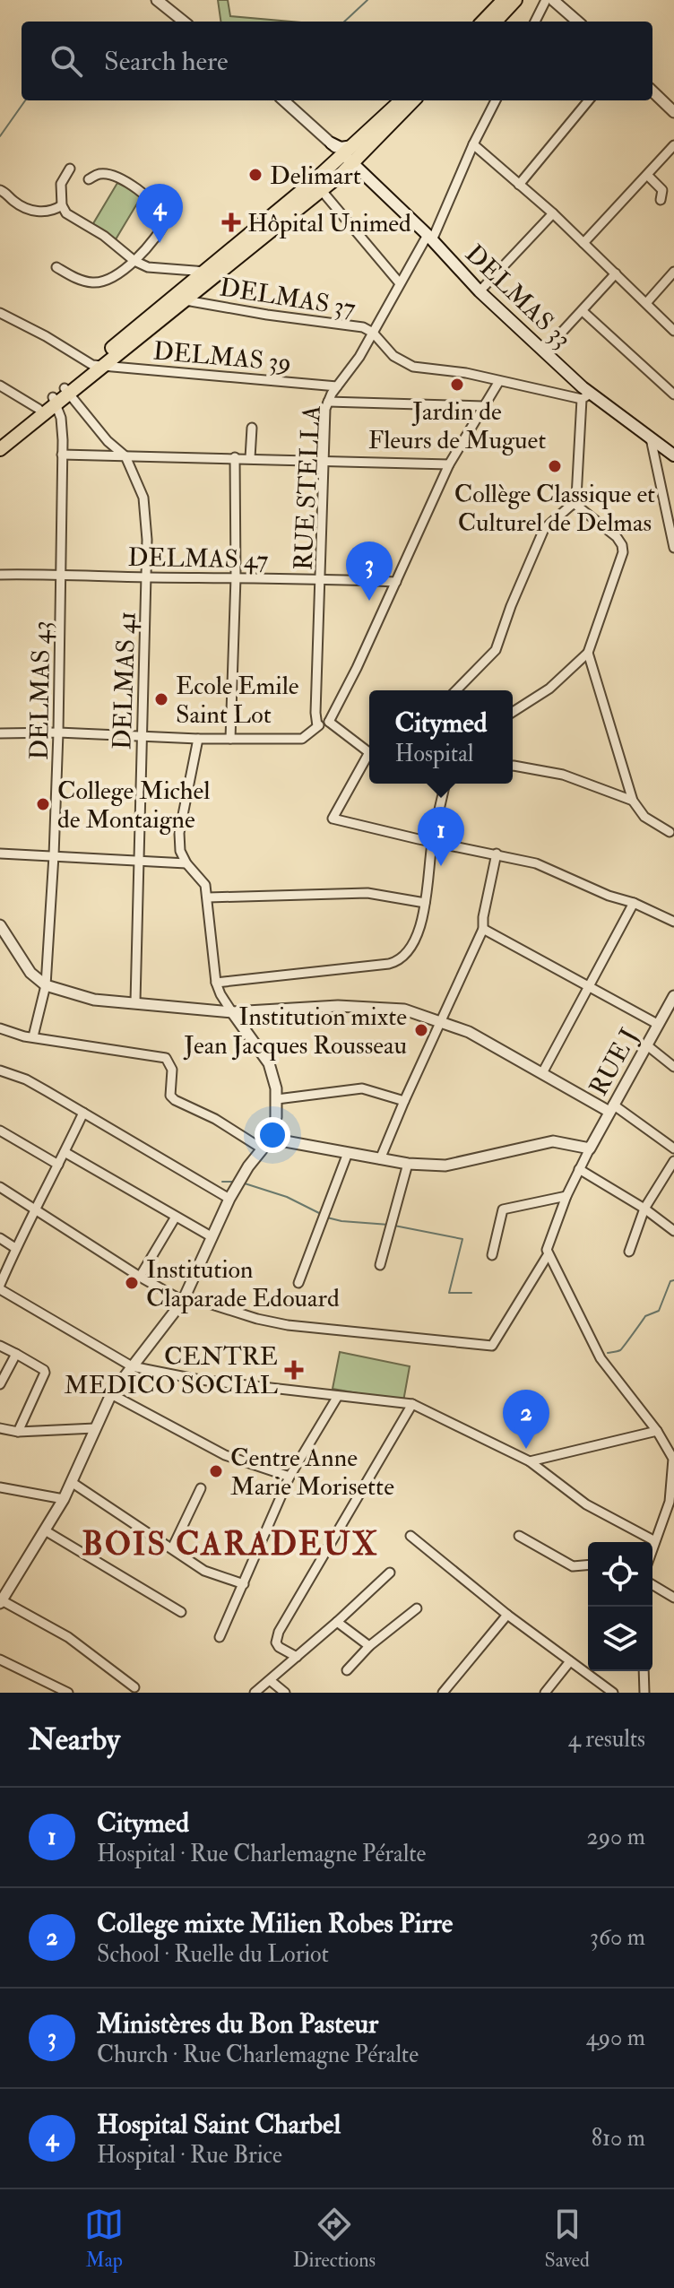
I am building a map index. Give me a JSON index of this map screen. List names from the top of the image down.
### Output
{
  "streets": {
    "main road": ["DELMAS 33"],
    "street": [
      "DELMAS 37",
      "DELMAS 39",
      "RUE STELLA",
      "DELMAS 47",
      "DELMAS 41",
      "DELMAS 43",
      "RUE J"
    ]
  },
  "crossings": [
    ["DELMAS 33", "DELMAS 37"],
    ["DELMAS 33", "RUE STELLA"],
    ["DELMAS 37", "RUE STELLA"],
    ["DELMAS 39", "RUE STELLA"],
    ["RUE STELLA", "DELMAS 47"],
    ["DELMAS 47", "DELMAS 41"],
    ["DELMAS 47", "DELMAS 43"]
  ],
  "districts": ["BOIS CARADEUX"],
  "places": {
    "other": [
      "Delimart",
      "Jardin de Fleurs de Muguet",
      "Collège Classique et Culturel de Delmas",
      "Ecole Emile Saint Lot",
      "College Michel de Montaigne",
      "Institution mixte Jean Jacques Rousseau",
      "Institution Claparade Edouard",
      "Centre Anne Marie Morisette"
    ],
    "health": ["Hôpital Unimed", "CENTRE MEDICO SOCIAL"]
  },
  "page": {
    "search": "Search here",
    "pins": [
      "4",
      "3",
      "1",
      "2"
    ],
    "popup": ["Citymed", "Hospital"],
    "heading": ["Nearby", "4 results"],
    "list": [
      {
        "mark": "1",
        "name": "Citymed",
        "note": "Hospital · Rue Charlemagne Péralte",
        "value": "290 m"
      },
      {
        "mark": "2",
        "name": "College mixte Milien Robes Pirre",
        "note": "School · Ruelle du Loriot",
        "value": "360 m"
      },
      {
        "mark": "3",
        "name": "Ministères du Bon Pasteur",
        "note": "Church · Rue Charlemagne Péralte",
        "value": "490 m"
      },
      {
        "mark": "4",
        "name": "Hospital Saint Charbel",
        "note": "Hospital · Rue Brice",
        "value": "810 m"
      }
    ],
    "nav": ["Map", "Directions", "Saved"]
  }
}
